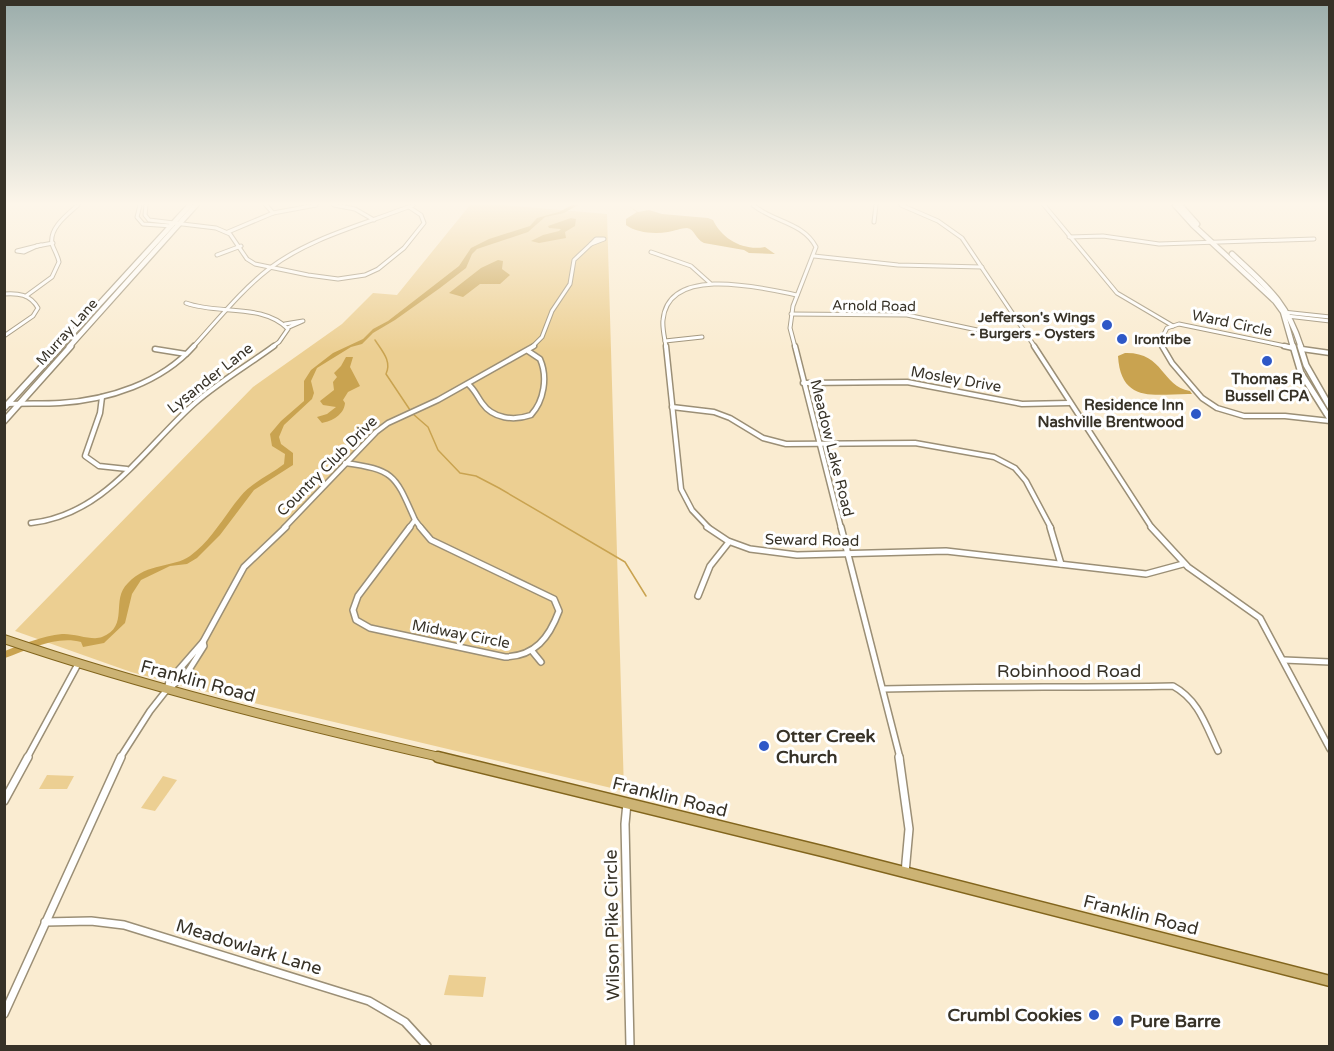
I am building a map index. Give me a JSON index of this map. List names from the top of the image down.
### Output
{
  "streets": {
    "main road": ["Murray Lane", "Franklin Road"],
    "street": [
      "Arnold Road",
      "Ward Circle",
      "Lysander Lane",
      "Mosley Drive",
      "Meadow Lake Road",
      "Country Club Drive",
      "Seward Road",
      "Midway Circle",
      "Robinhood Road",
      "Wilson Pike Circle",
      "Meadowlark Lane"
    ]
  },
  "crossings": [
    ["Arnold Road", "Meadow Lake Road"],
    ["Mosley Drive", "Meadow Lake Road"],
    ["Meadow Lake Road", "Seward Road"],
    ["Meadow Lake Road", "Robinhood Road"],
    ["Meadow Lake Road", "Franklin Road"],
    ["Country Club Drive", "Franklin Road"],
    ["Country Club Drive", "Meadowlark Lane"],
    ["Franklin Road", "Wilson Pike Circle"]
  ],
  "places": [
    "Jefferson's Wings - Burgers - Oysters",
    "Irontribe",
    "Thomas R Bussell CPA",
    "Residence Inn Nashville Brentwood",
    "Otter Creek Church",
    "Crumbl Cookies",
    "Pure Barre"
  ]
}
